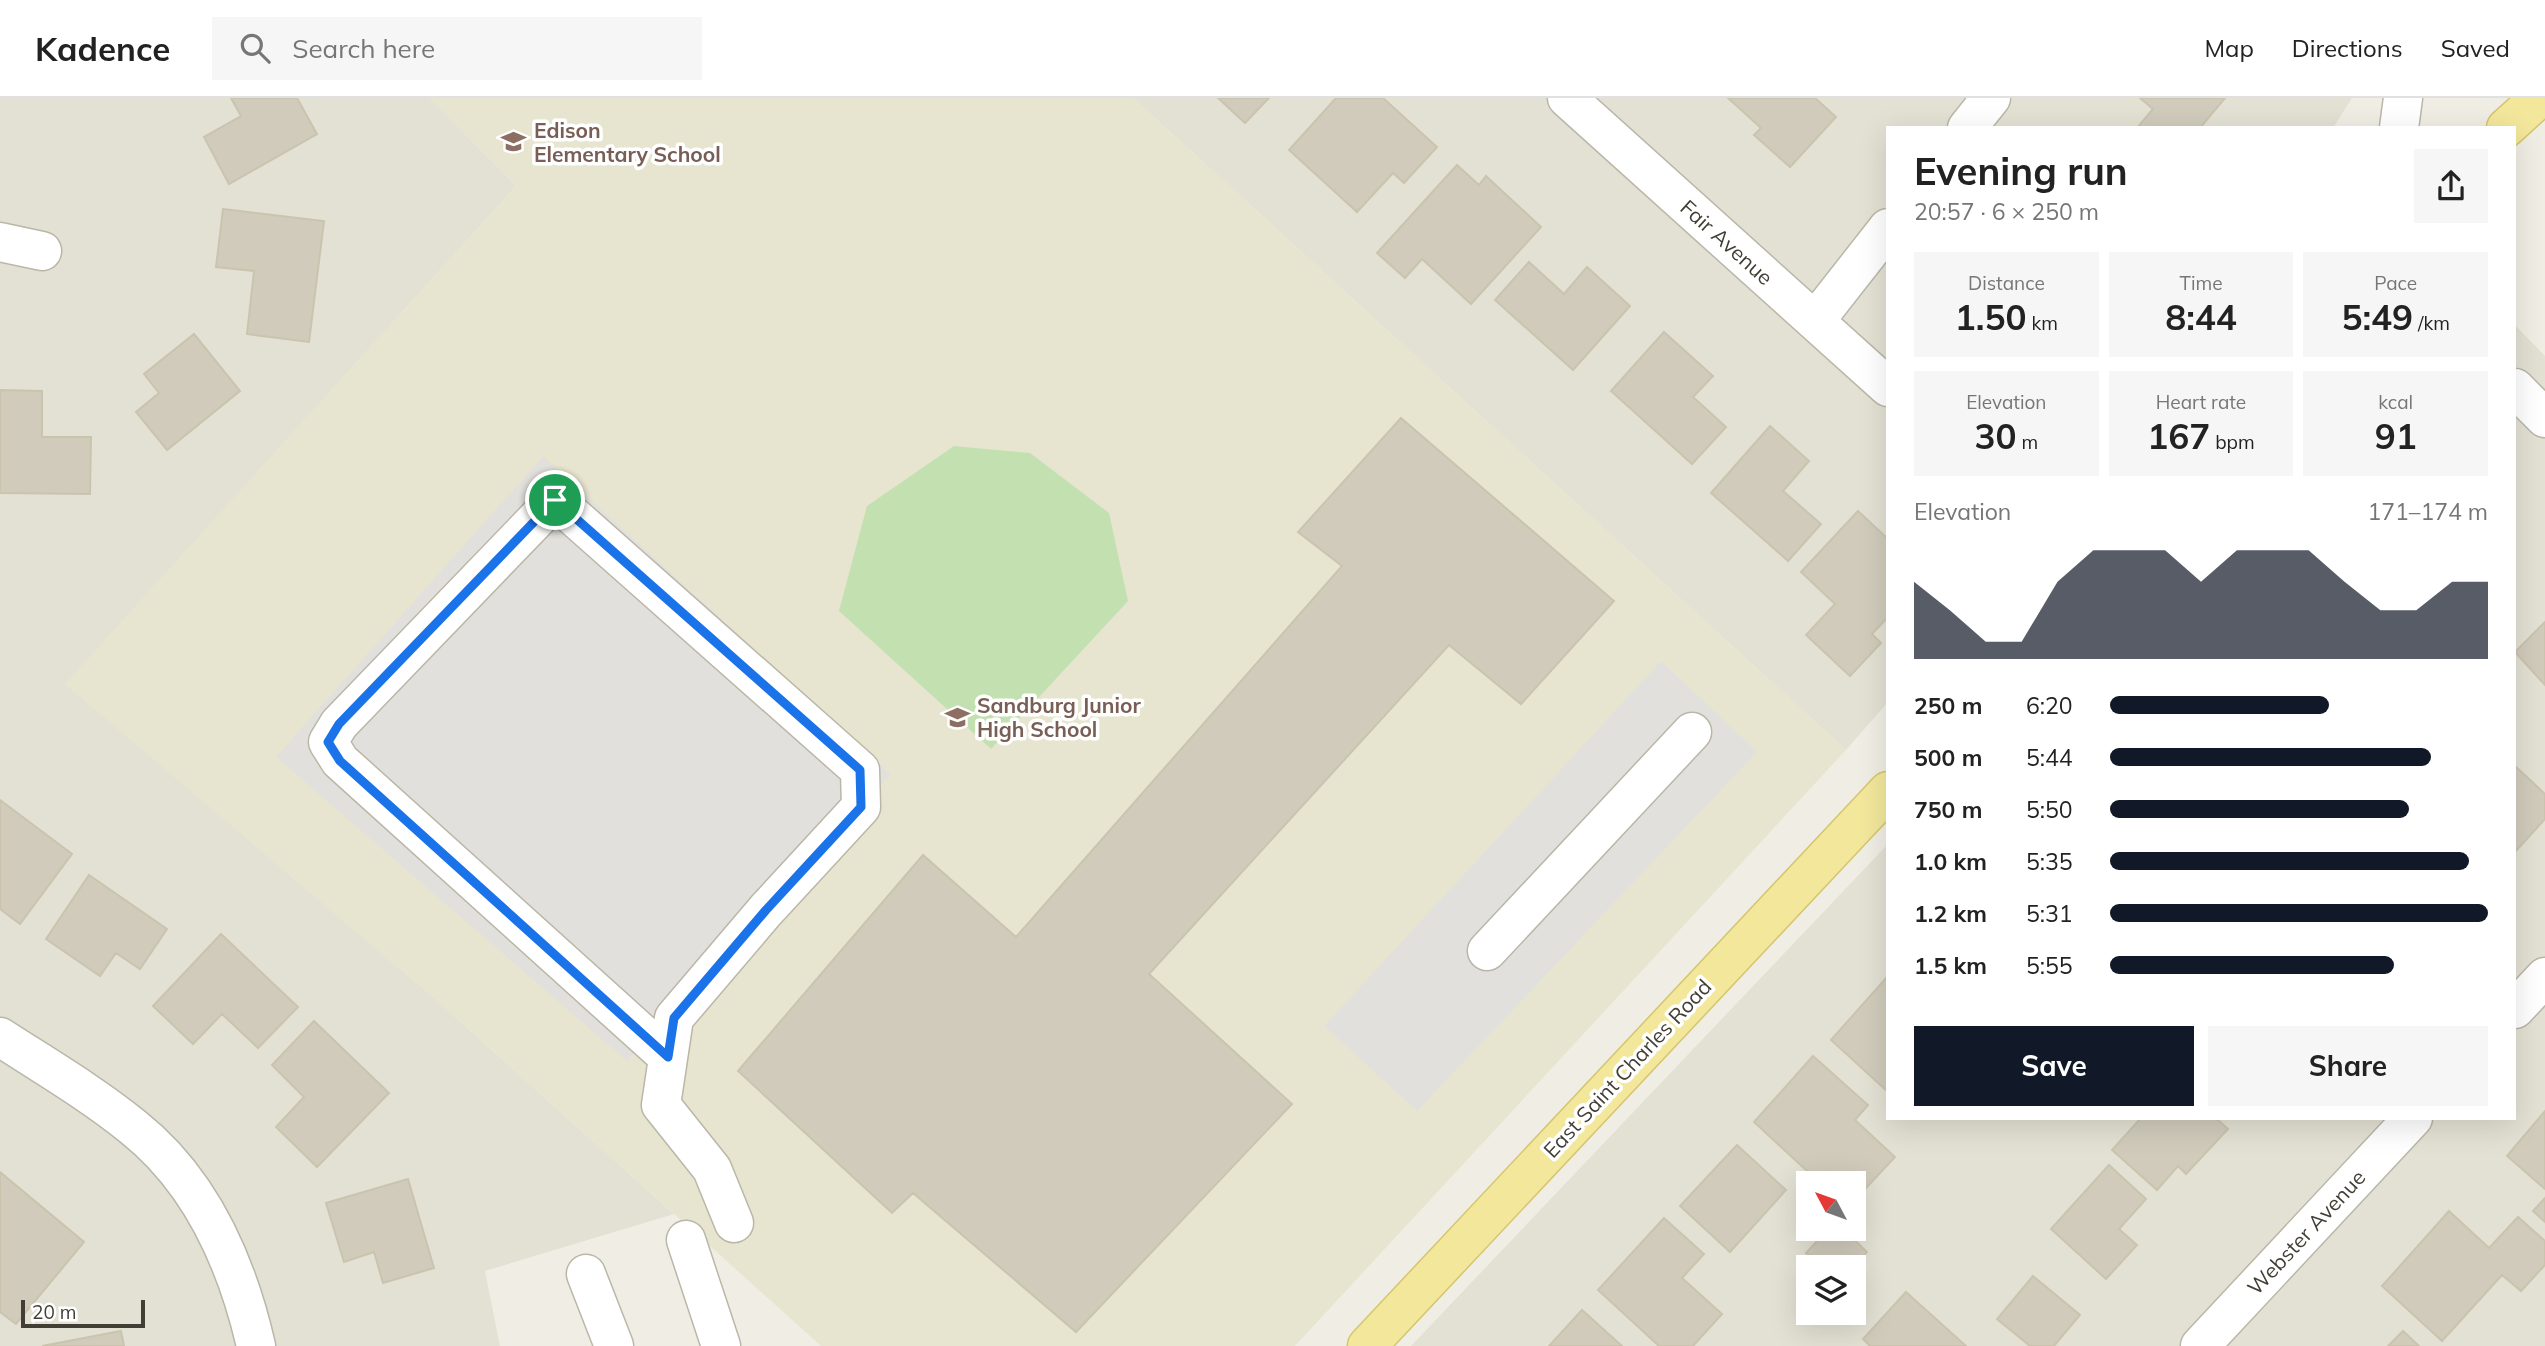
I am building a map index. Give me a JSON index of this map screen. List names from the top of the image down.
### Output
{
  "streets": {
    "main road": ["East Saint Charles Road"],
    "street": ["Fair Avenue", "Webster Avenue"]
  },
  "places": {
    "school or university": ["Edison Elementary School", "Sandburg Junior High School"]
  },
  "scale_bar": "20 m",
  "north": "top left",
  "page": {
    "header": "Kadence",
    "search": "Search here",
    "nav": ["Map", "Directions", "Saved"],
    "heading": ["Evening run", "20:57 · 6 × 250 m"],
    "stats": [
      ["Distance", "1.50 km"],
      ["Time", "8:44"],
      ["Pace", "5:49 /km"],
      ["Elevation", "30 m"],
      ["Heart rate", "167 bpm"],
      ["kcal", "91"]
    ],
    "chart": ["Elevation", "171–174 m"],
    "list": [
      {
        "name": "250 m",
        "note": "6:20"
      },
      {
        "name": "500 m",
        "note": "5:44"
      },
      {
        "name": "750 m",
        "note": "5:50"
      },
      {
        "name": "1.0 km",
        "note": "5:35"
      },
      {
        "name": "1.2 km",
        "note": "5:31"
      },
      {
        "name": "1.5 km",
        "note": "5:55"
      }
    ],
    "buttons": ["Save", "Share"],
    "scale": "20 m"
  }
}
